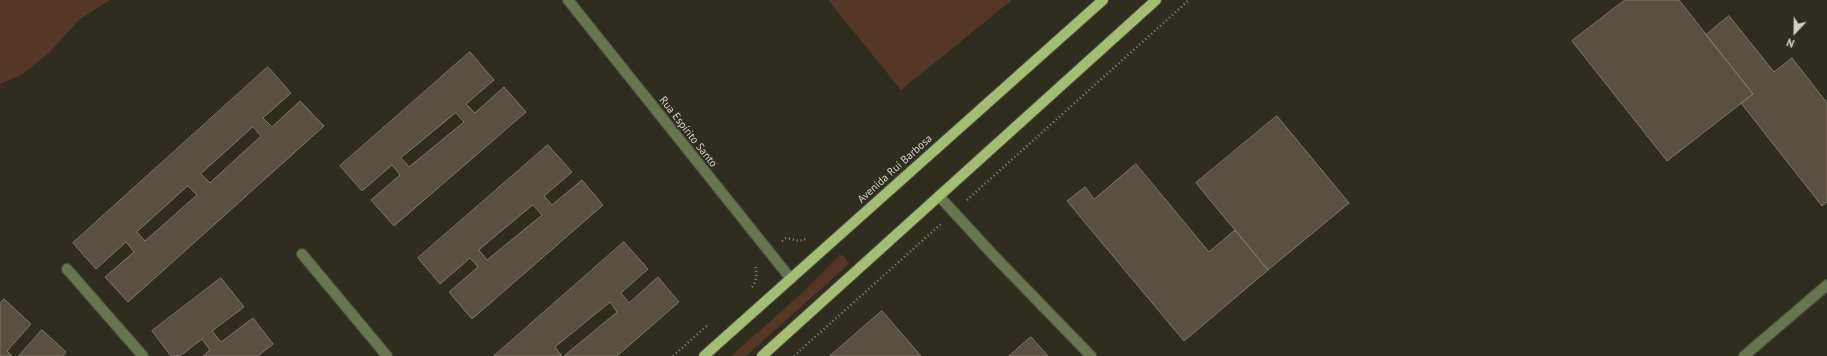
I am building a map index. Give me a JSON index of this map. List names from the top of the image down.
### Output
{
  "streets": {
    "main road": ["Avenida Rui Barbosa"],
    "street": ["Rua Espírito Santo"]
  },
  "crossings": [
    ["Rua Espírito Santo", "Avenida Rui Barbosa"]
  ],
  "north": "bottom"
}
